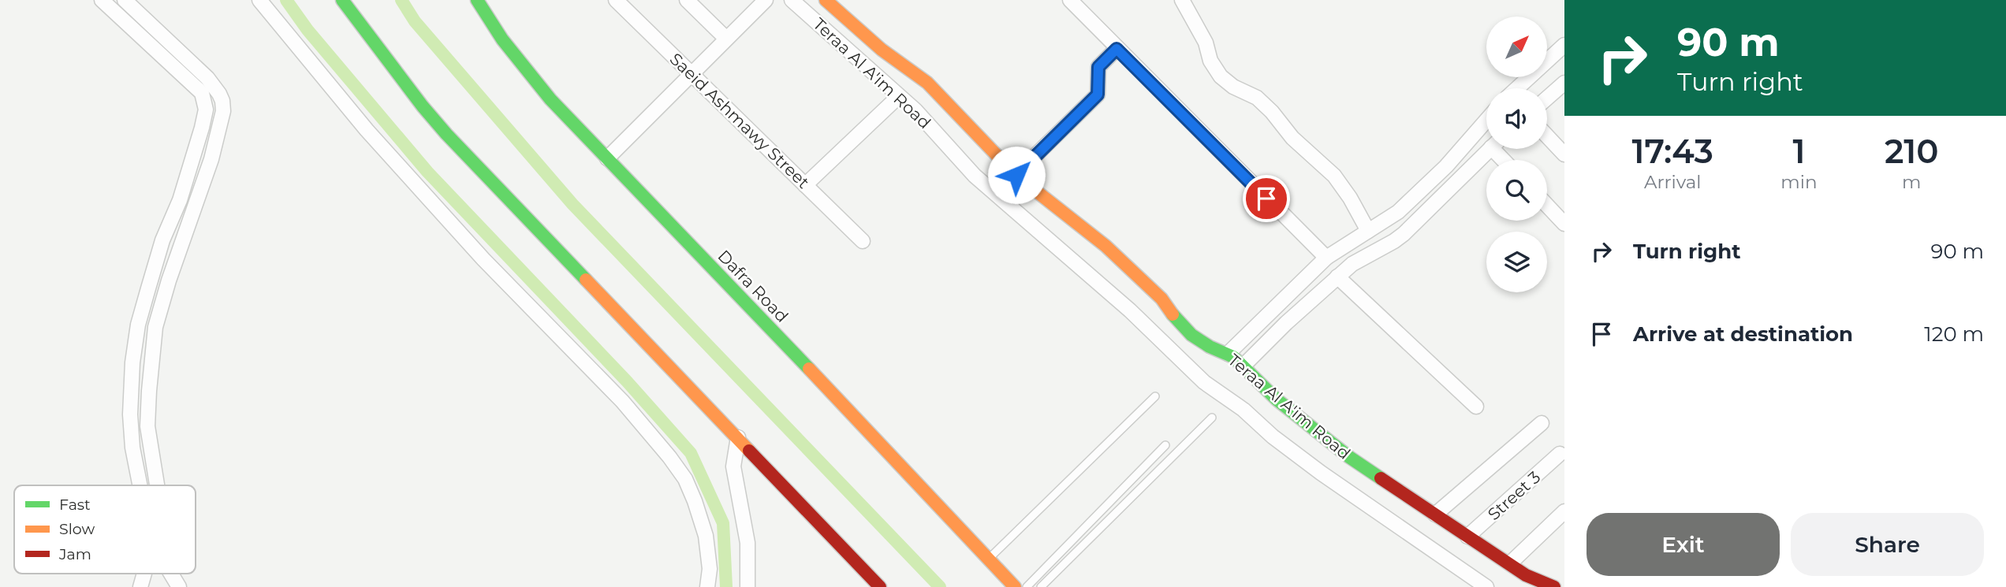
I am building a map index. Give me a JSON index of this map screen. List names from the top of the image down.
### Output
{
  "streets": {
    "street": [
      "Teraa Al A'im Road",
      "Saeid Ashmawy Street",
      "Dafra Road",
      "Street 3"
    ]
  },
  "crossings": [
    ["Teraa Al A'im Road", "Street 3"]
  ],
  "legend": ["Fast", "Slow", "Jam"],
  "north": "top right",
  "page": {
    "turn": ["90 m", "Turn right"],
    "eta": [
      "17:43",
      "Arrival",
      "1",
      "min",
      "210",
      "m"
    ],
    "list": [
      {
        "name": "Turn right",
        "value": "90 m"
      },
      {
        "name": "Arrive at destination",
        "value": "120 m"
      }
    ],
    "buttons": ["Exit", "Share"]
  }
}
